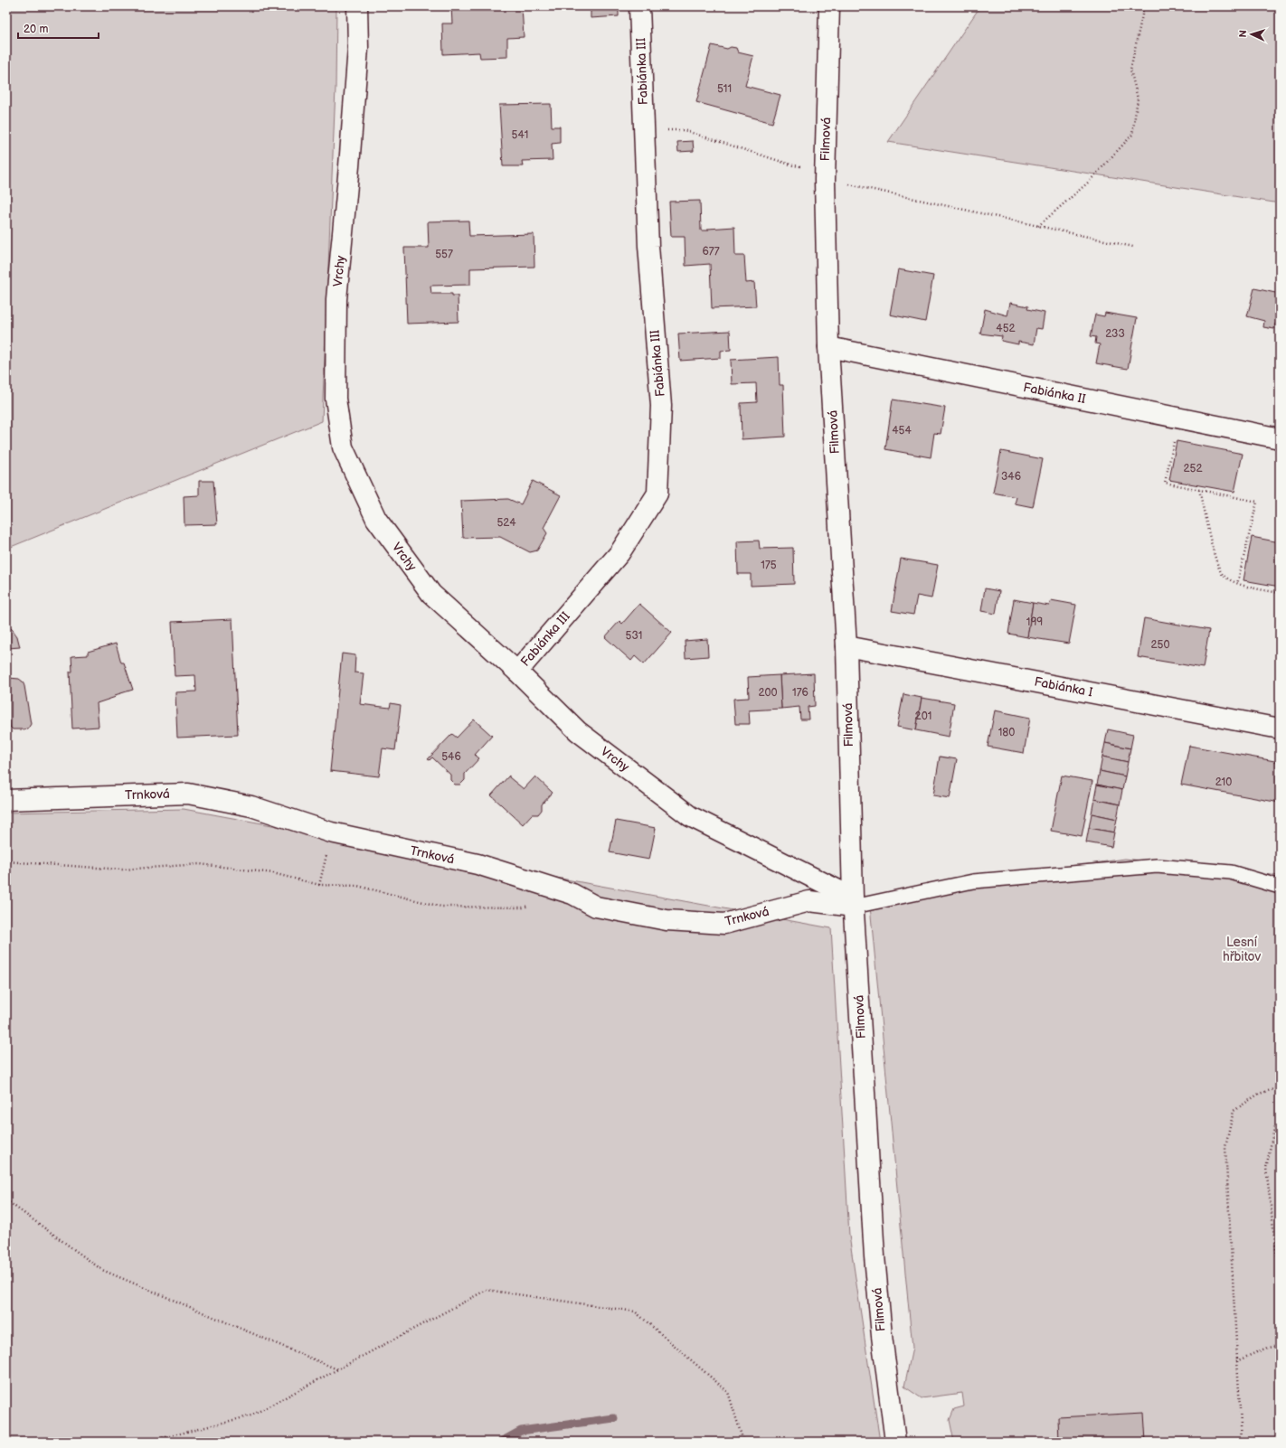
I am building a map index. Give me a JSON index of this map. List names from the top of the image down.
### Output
{
  "streets": {
    "street": [
      "Fabiánka III",
      "Filmová",
      "Vrchy",
      "Fabiánka II",
      "Fabiánka I",
      "Trnková"
    ]
  },
  "crossings": [
    ["Fabiánka III", "Vrchy"],
    ["Filmová", "Vrchy"],
    ["Filmová", "Fabiánka II"],
    ["Filmová", "Fabiánka I"],
    ["Filmová", "Trnková"],
    ["Vrchy", "Trnková"]
  ],
  "parks": ["Lesní hřbitov"],
  "house_numbers": [
    "511",
    "541",
    "677",
    "557",
    "452",
    "233",
    "454",
    "252",
    "346",
    "524",
    "175",
    "199",
    "531",
    "250",
    "200",
    "176",
    "201",
    "180",
    "546",
    "210"
  ],
  "scale_bar": "20 m",
  "north": "left"
}
